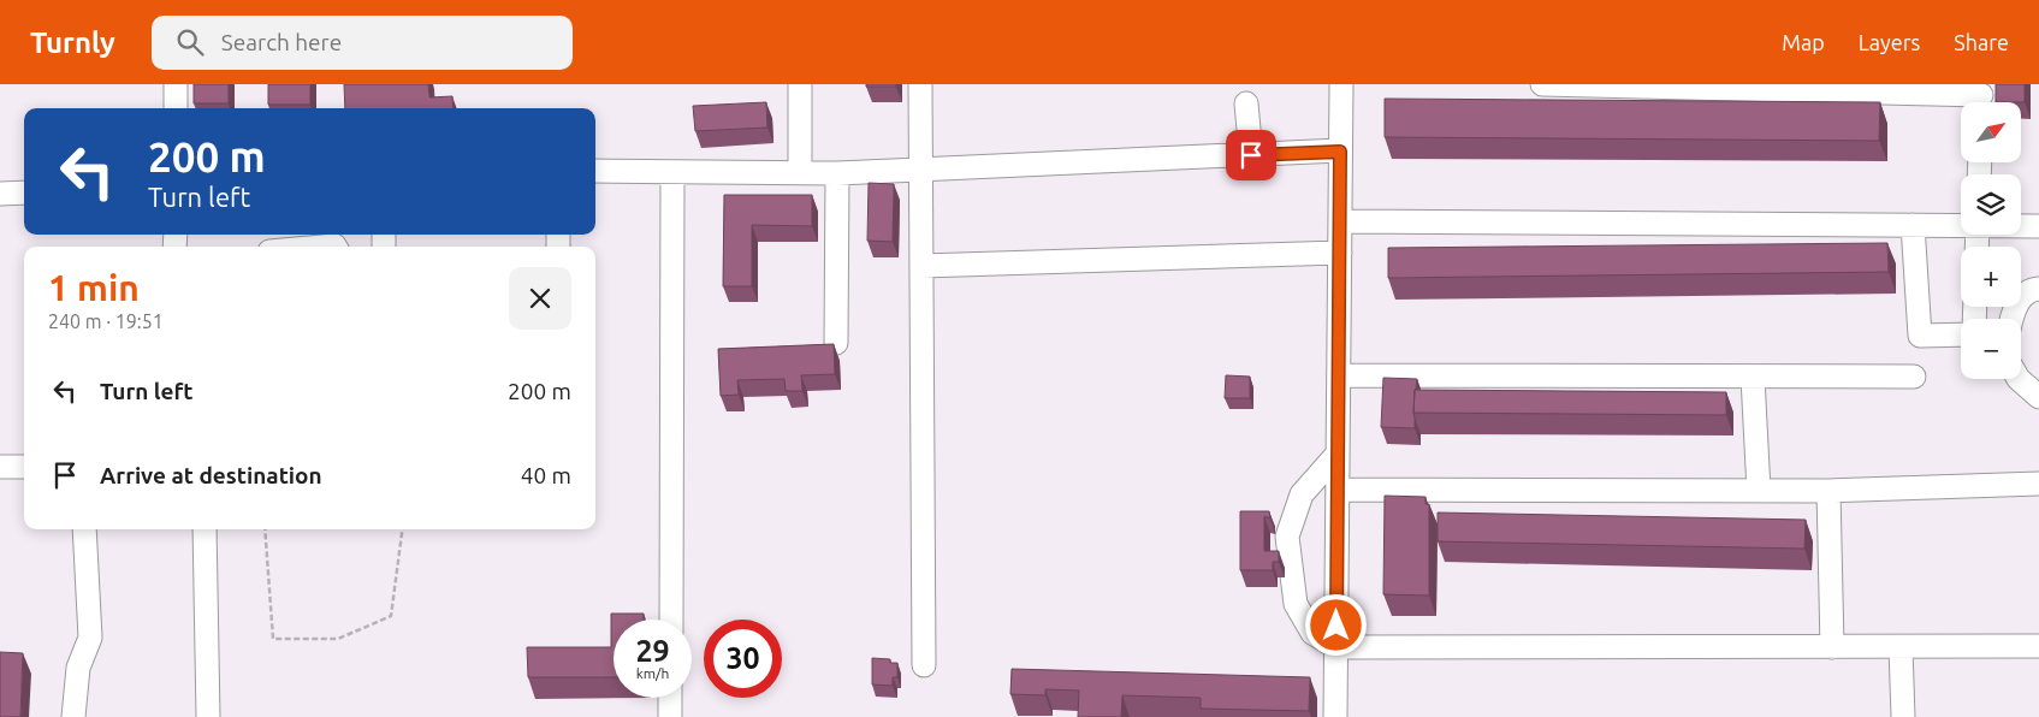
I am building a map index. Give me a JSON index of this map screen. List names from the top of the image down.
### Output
{
  "north": "top right",
  "page": {
    "header": "Turnly",
    "search": "Search here",
    "nav": ["Map", "Layers", "Share"],
    "map_buttons": ["+", "−"],
    "turn": ["200 m", "Turn left"],
    "heading": ["1 min", "240 m · 19:51"],
    "list": [
      {
        "name": "Turn left",
        "value": "200 m"
      },
      {
        "name": "Arrive at destination",
        "value": "40 m"
      }
    ],
    "speed": "29 km/h",
    "limit": "30"
  }
}
